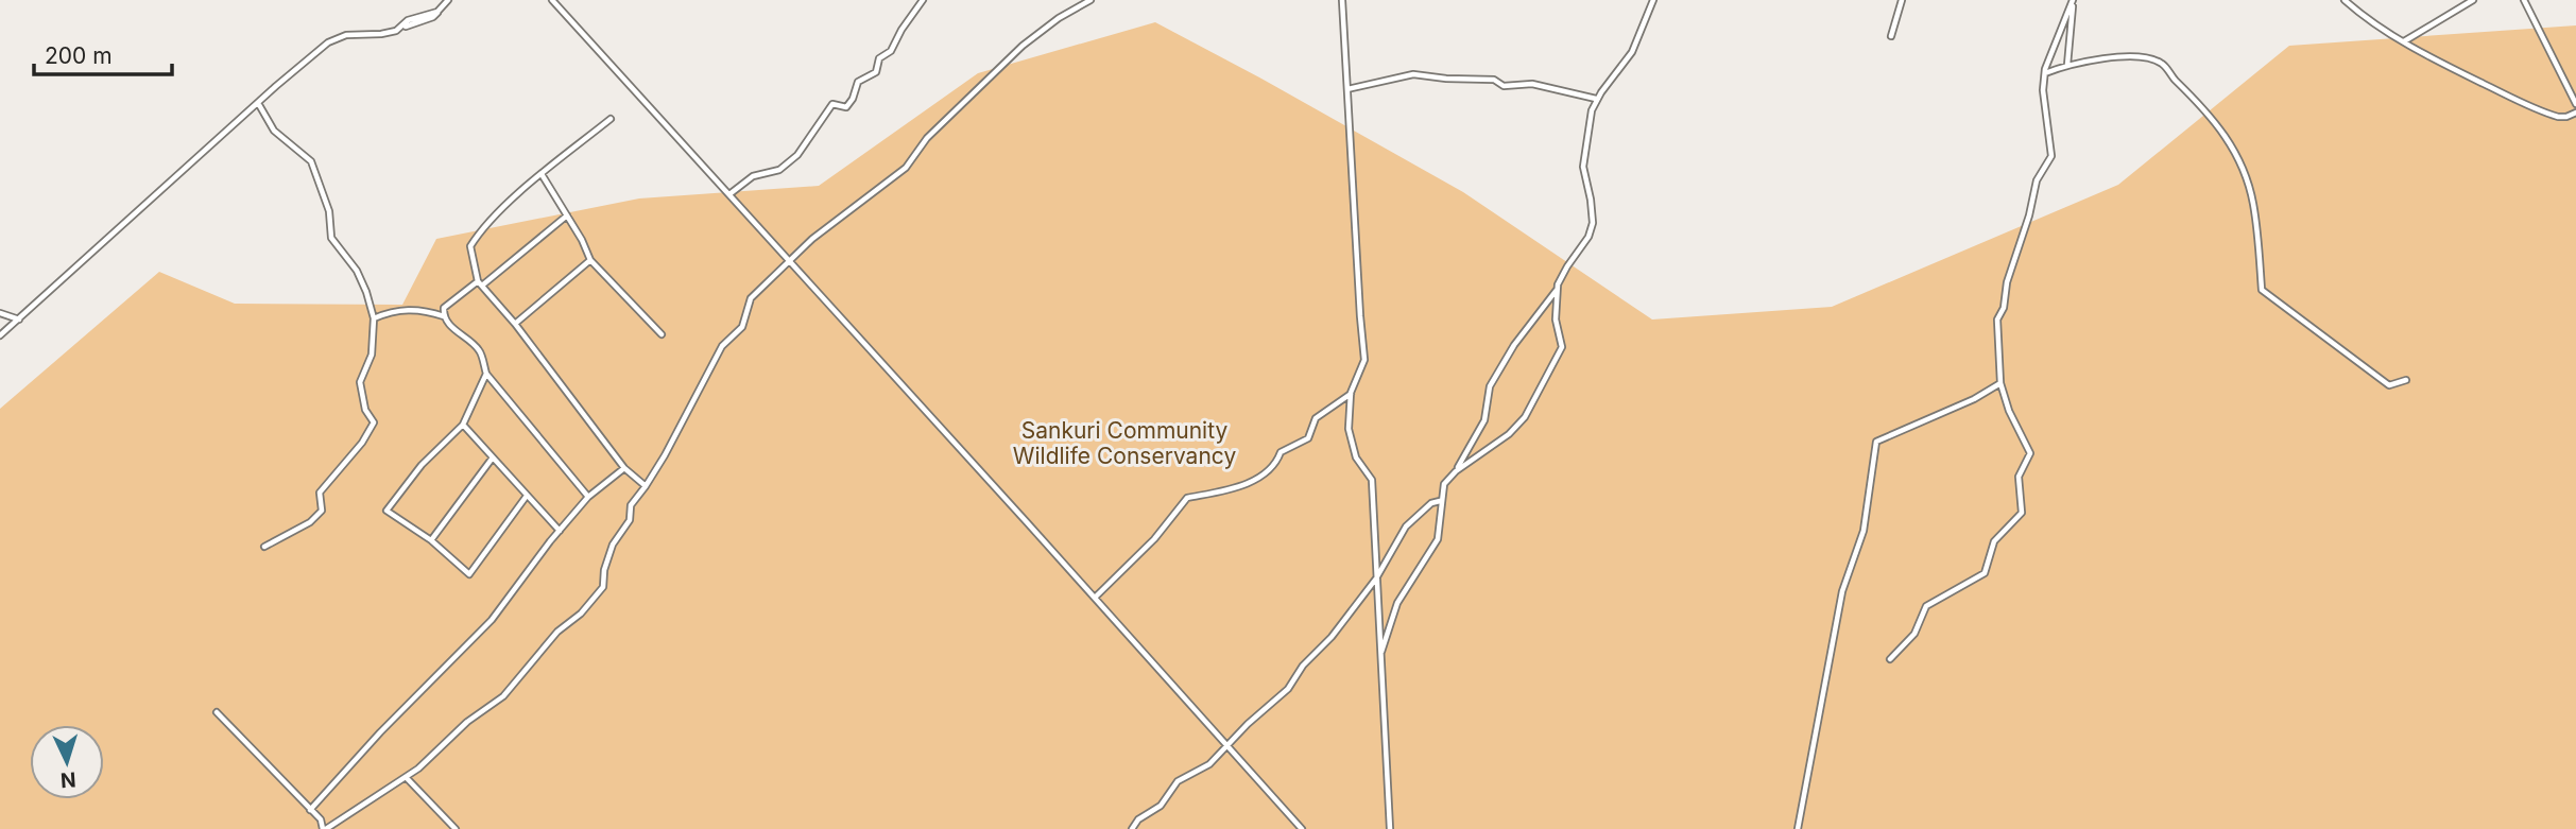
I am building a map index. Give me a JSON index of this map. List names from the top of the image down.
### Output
{
  "parks": ["Sankuri Community Wildlife Conservancy"],
  "scale_bar": "200 m",
  "north": "bottom"
}
